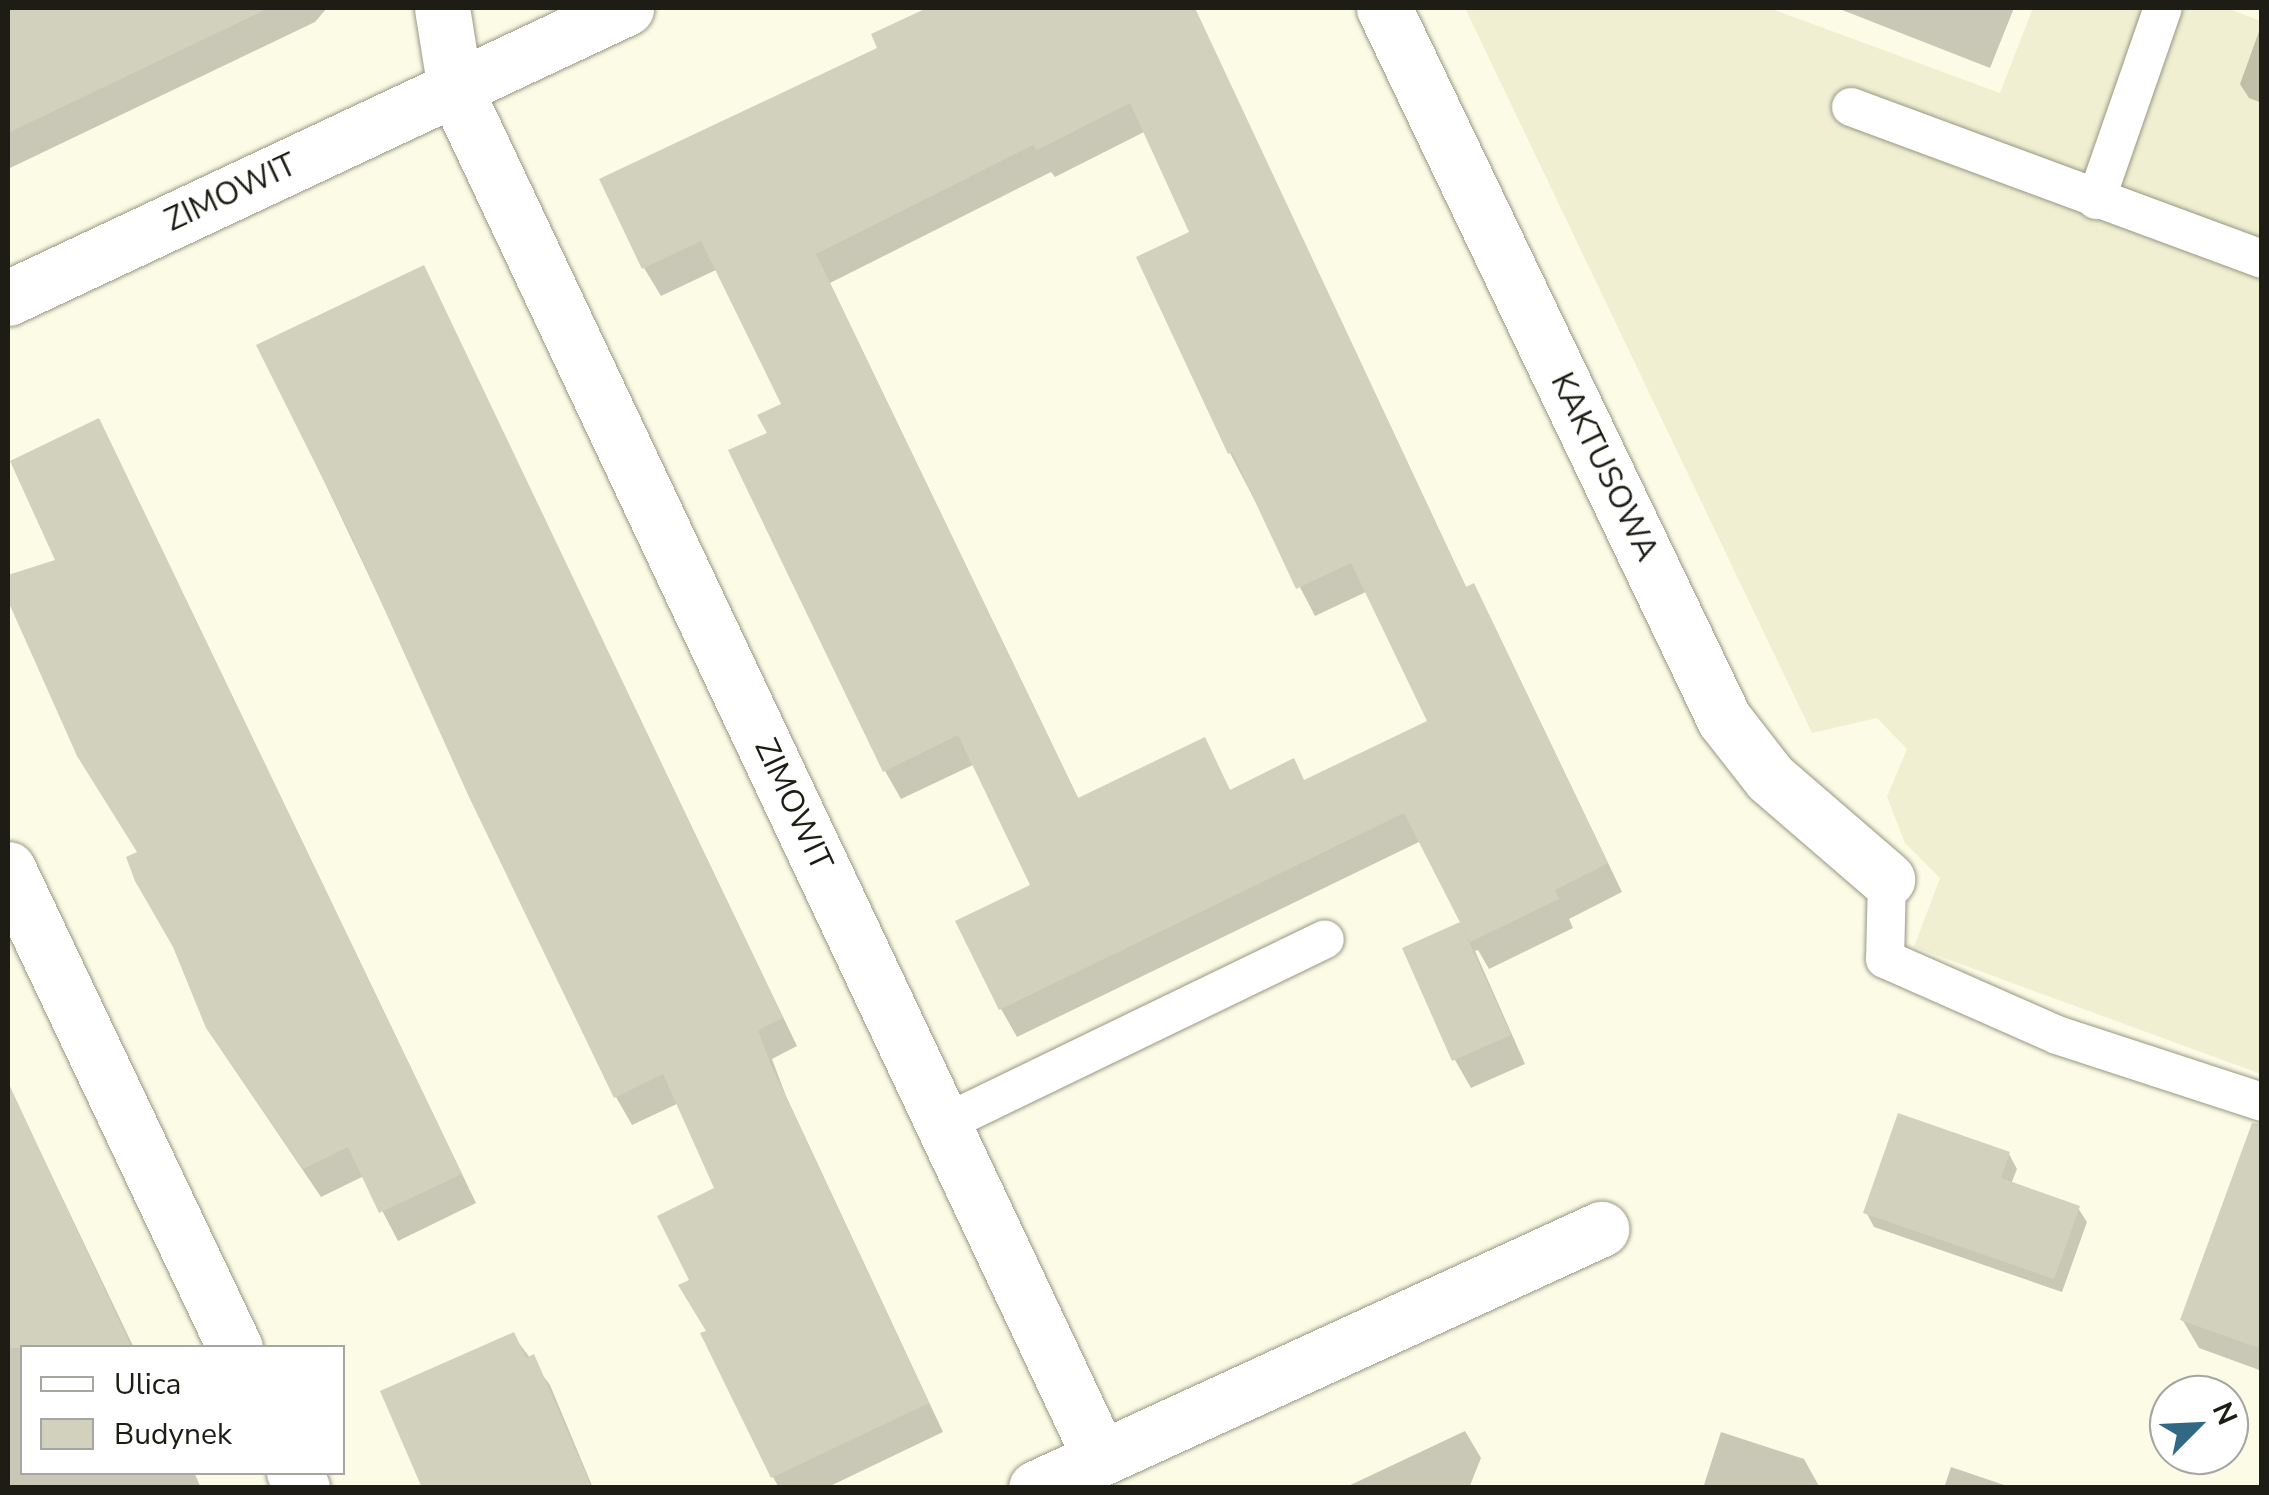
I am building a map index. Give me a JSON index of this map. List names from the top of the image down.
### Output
{
  "streets": {
    "street": ["ZIMOWIT", "KAKTUSOWA"]
  },
  "legend": ["Ulica", "Budynek"],
  "north": "top right"
}
